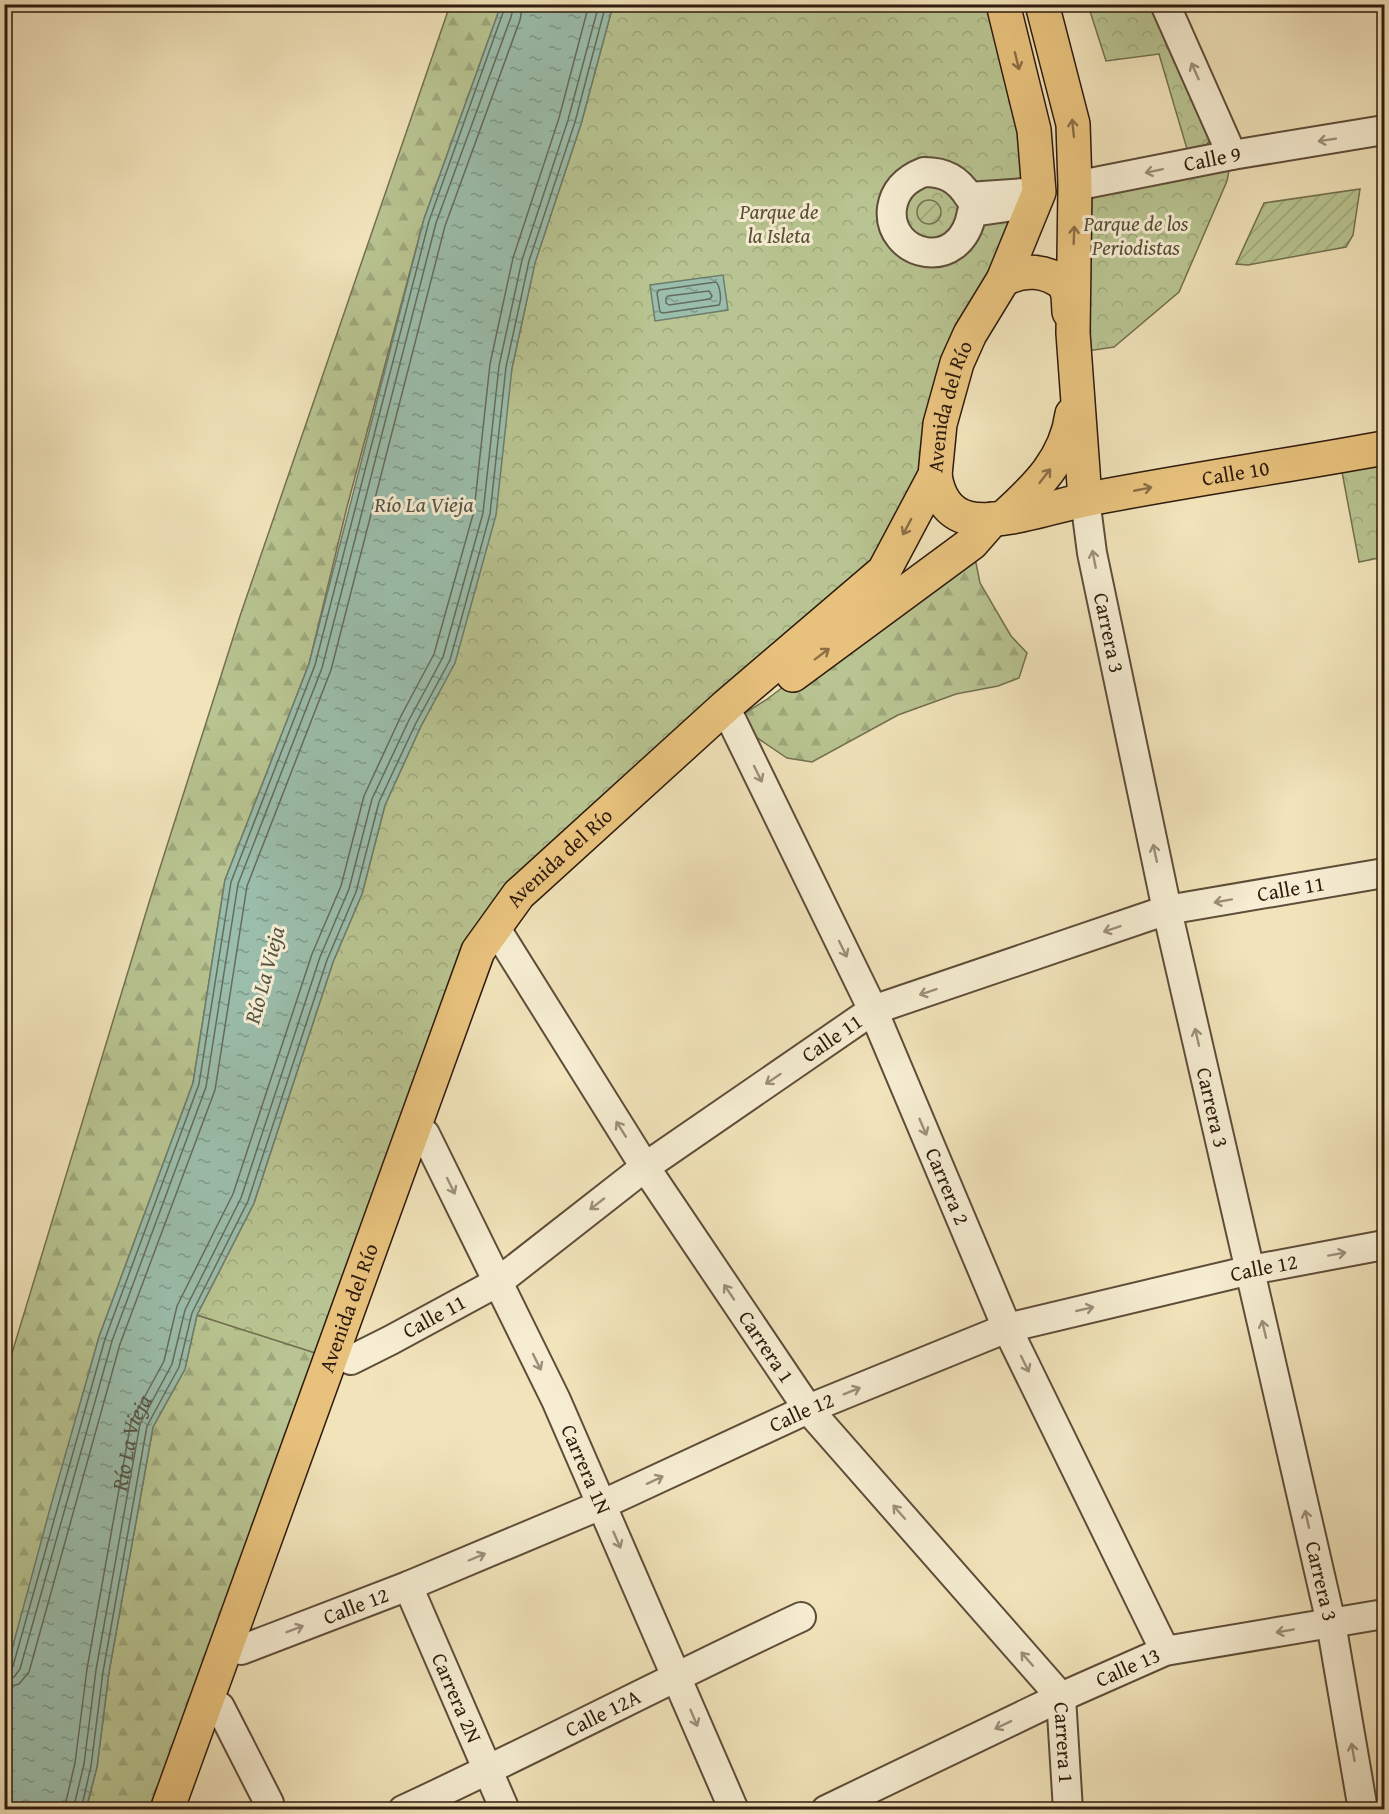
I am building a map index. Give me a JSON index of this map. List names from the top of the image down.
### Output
{
  "streets": {
    "main road": [
      "Calle 9",
      "Avenida del Río",
      "Calle 10",
      "Carrera 3"
    ],
    "street": [
      "Calle 11",
      "Carrera 2",
      "Calle 12",
      "Carrera 1",
      "Carrera 1N",
      "Calle 13",
      "Carrera 2N",
      "Calle 12A"
    ]
  },
  "crossings": [
    ["Calle 9", "Avenida del Río"],
    ["Avenida del Río", "Calle 10"],
    ["Avenida del Río", "Carrera 3"],
    ["Avenida del Río", "Calle 11"],
    ["Avenida del Río", "Carrera 2"],
    ["Avenida del Río", "Calle 12"],
    ["Avenida del Río", "Carrera 1"],
    ["Avenida del Río", "Carrera 1N"],
    ["Calle 10", "Carrera 3"],
    ["Carrera 3", "Calle 11"],
    ["Carrera 3", "Calle 12"],
    ["Carrera 3", "Calle 13"],
    ["Calle 11", "Carrera 2"],
    ["Calle 11", "Carrera 1"],
    ["Calle 11", "Carrera 1N"],
    ["Carrera 2", "Calle 12"],
    ["Carrera 2", "Calle 13"],
    ["Calle 12", "Carrera 1"],
    ["Calle 12", "Carrera 1N"],
    ["Calle 12", "Carrera 2N"],
    ["Carrera 1", "Calle 13"],
    ["Carrera 1N", "Calle 12A"],
    ["Carrera 2N", "Calle 12A"]
  ],
  "one_way": [
    "Calle 9",
    "Calle 10",
    "Carrera 3",
    "Calle 11",
    "Carrera 2",
    "Calle 12",
    "Carrera 1",
    "Carrera 1N",
    "Calle 13"
  ],
  "water": ["Río La Vieja"],
  "parks": ["Parque de la Isleta", "Parque de los Periodistas"]
}
